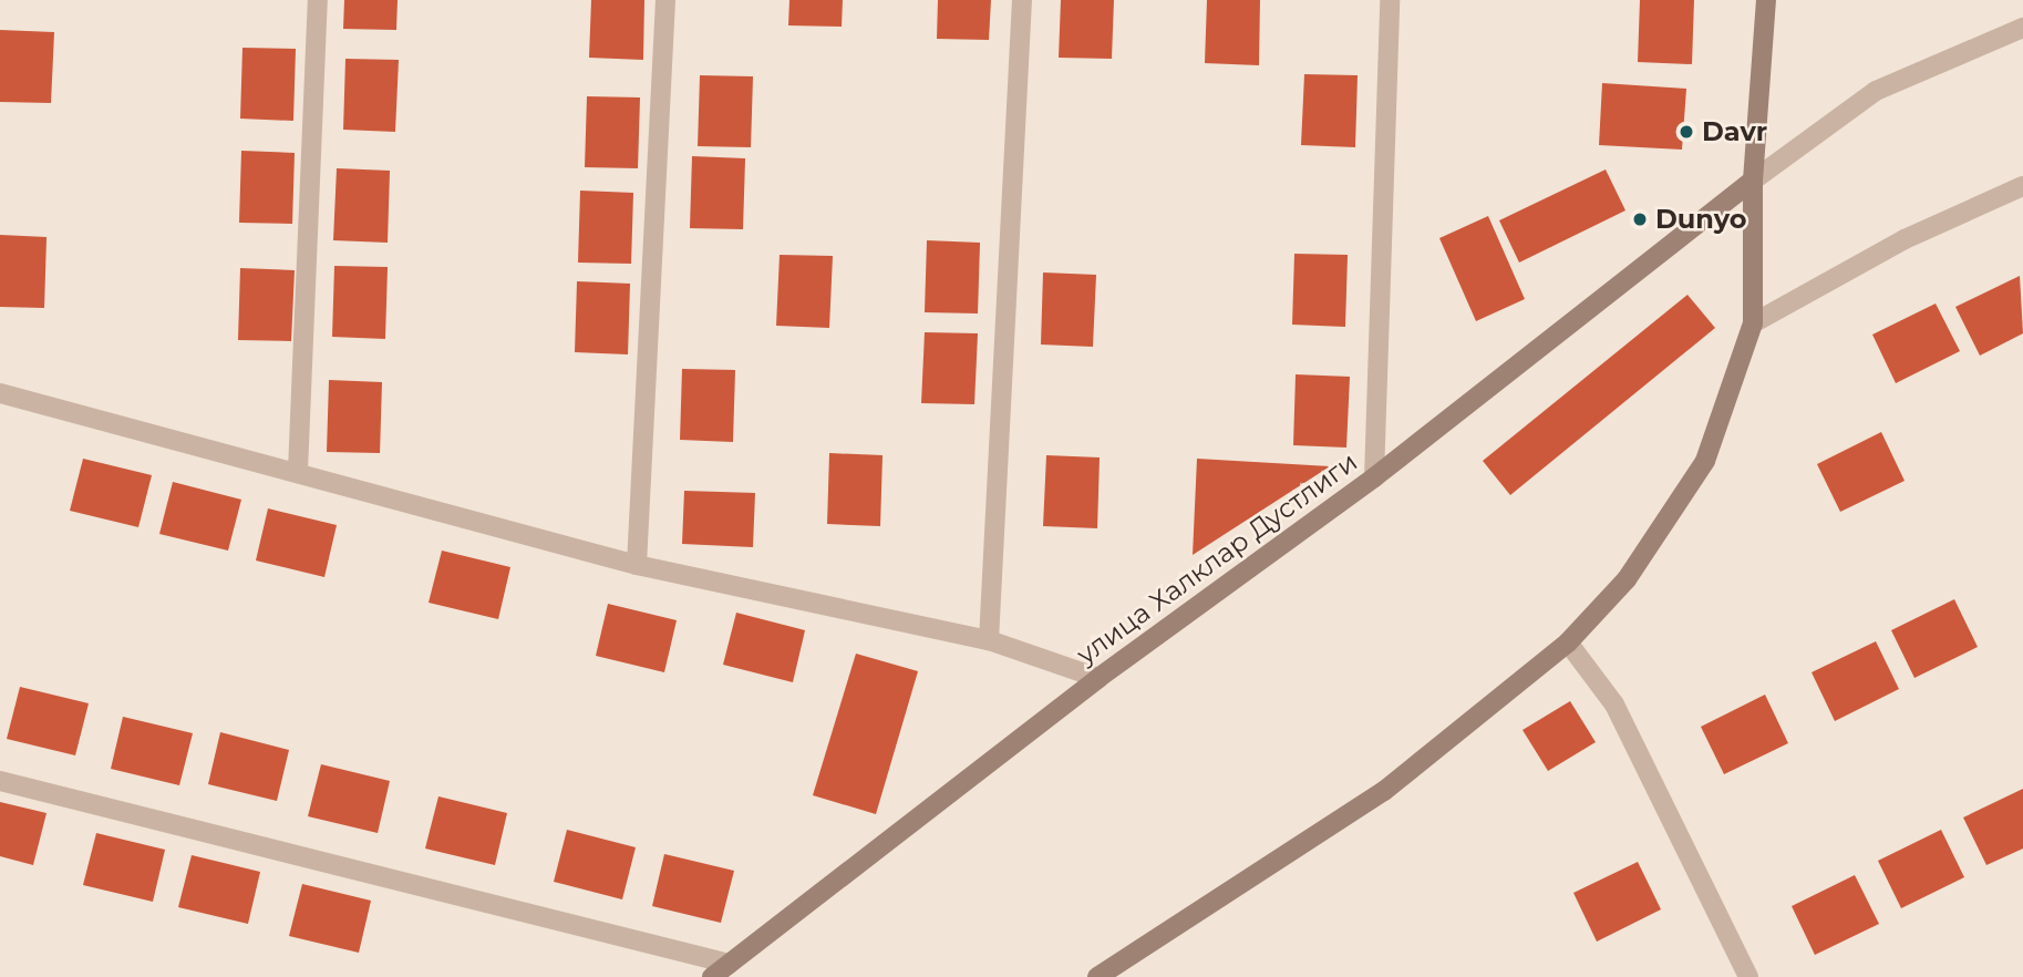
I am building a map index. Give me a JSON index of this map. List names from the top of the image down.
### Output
{
  "streets": {
    "street": ["улица Халклар Дустлиги"]
  },
  "places": ["Davr", "Dunyo"]
}
